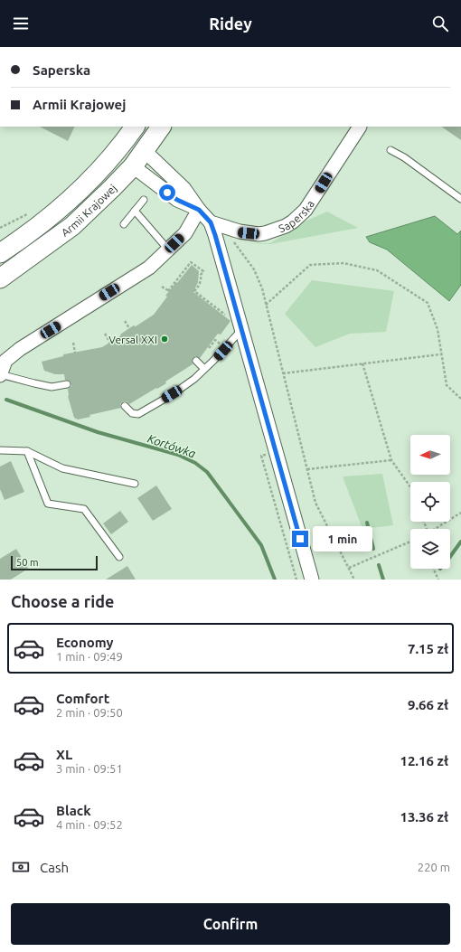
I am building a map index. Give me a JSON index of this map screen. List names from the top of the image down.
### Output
{
  "streets": {
    "main road": ["Armii Krajowej"],
    "street": ["Saperska"]
  },
  "crossings": [
    ["Armii Krajowej", "Saperska"]
  ],
  "water": ["Kortówka"],
  "places": ["Versal XXI"],
  "scale_bar": "50 m",
  "north": "left",
  "page": {
    "header": "Ridey",
    "banner": ["Saperska", "Armii Krajowej"],
    "bubble": "1 min",
    "scale": "50 m",
    "heading": "Choose a ride",
    "list": [
      {
        "name": "Economy",
        "note": "1 min · 09:49",
        "value": "7.15 zł"
      },
      {
        "name": "Comfort",
        "note": "2 min · 09:50",
        "value": "9.66 zł"
      },
      {
        "name": "XL",
        "note": "3 min · 09:51",
        "value": "12.16 zł"
      },
      {
        "name": "Black",
        "note": "4 min · 09:52",
        "value": "13.36 zł"
      }
    ],
    "pay": ["Cash", "220 m"],
    "buttons": "Confirm"
  }
}
